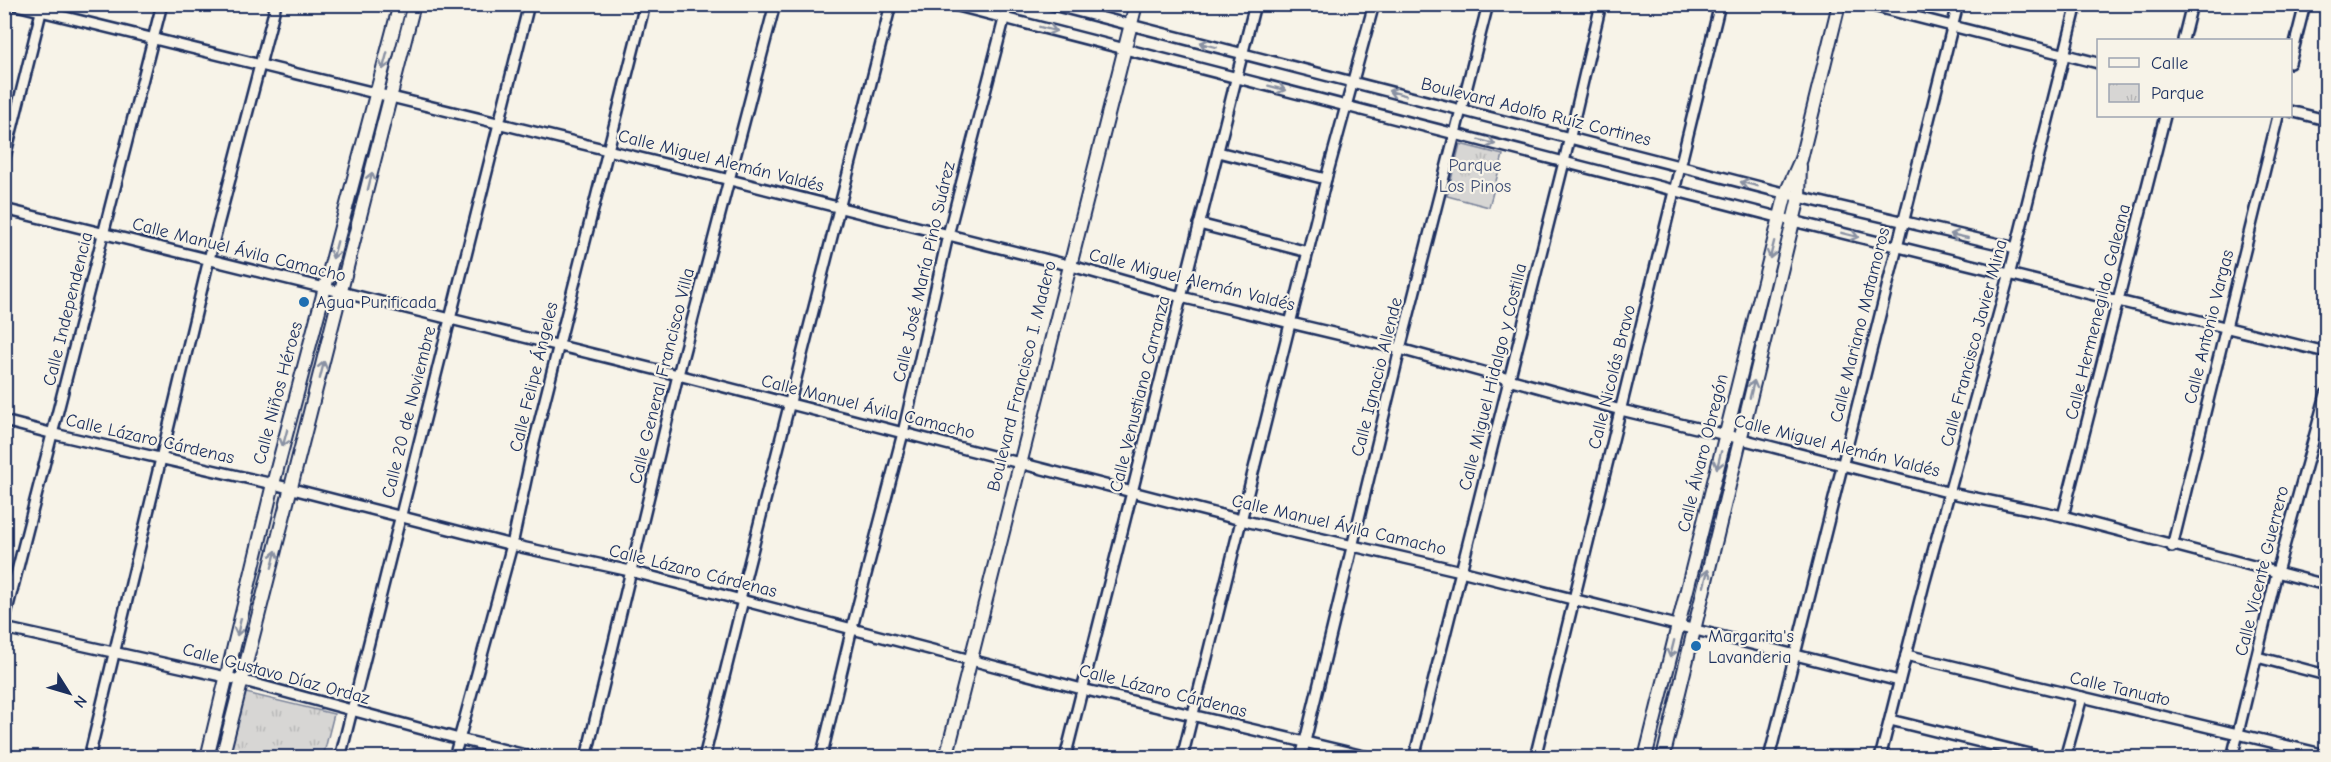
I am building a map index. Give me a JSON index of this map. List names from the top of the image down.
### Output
{
  "streets": {
    "street": [
      "Boulevard Adolfo Ruíz Cortines",
      "Calle Miguel Alemán Valdés",
      "Calle Manuel Ávila Camacho",
      "Calle José María Pino Suárez",
      "Calle Independencia",
      "Calle Hermenegildo Galeana",
      "Calle Mariano Matamoros",
      "Calle Antonio Vargas",
      "Calle Francisco Javier Mina",
      "Calle General Francisco Villa",
      "Boulevard Francisco I. Madero",
      "Calle Felipe Ángeles",
      "Calle Ignacio Allende",
      "Calle Miguel Hidalgo y Costilla",
      "Calle Nicolás Bravo",
      "Calle Niños Héroes",
      "Calle Venustiano Carranza",
      "Calle 20 de Noviembre",
      "Calle Lázaro Cárdenas",
      "Calle Álvaro Obregón",
      "Calle Vicente Guerrero",
      "Calle Gustavo Díaz Ordaz",
      "Calle Tanuato"
    ]
  },
  "crossings": [
    ["Boulevard Adolfo Ruíz Cortines", "Calle Mariano Matamoros"],
    ["Boulevard Adolfo Ruíz Cortines", "Calle Francisco Javier Mina"],
    ["Boulevard Adolfo Ruíz Cortines", "Boulevard Francisco I. Madero"],
    ["Boulevard Adolfo Ruíz Cortines", "Calle Ignacio Allende"],
    ["Boulevard Adolfo Ruíz Cortines", "Calle Miguel Hidalgo y Costilla"],
    ["Boulevard Adolfo Ruíz Cortines", "Calle Nicolás Bravo"],
    ["Boulevard Adolfo Ruíz Cortines", "Calle Venustiano Carranza"],
    ["Boulevard Adolfo Ruíz Cortines", "Calle Álvaro Obregón"],
    ["Calle Miguel Alemán Valdés", "Calle José María Pino Suárez"],
    ["Calle Miguel Alemán Valdés", "Calle Independencia"],
    ["Calle Miguel Alemán Valdés", "Calle Hermenegildo Galeana"],
    ["Calle Miguel Alemán Valdés", "Calle Mariano Matamoros"],
    ["Calle Miguel Alemán Valdés", "Calle Antonio Vargas"],
    ["Calle Miguel Alemán Valdés", "Calle Francisco Javier Mina"],
    ["Calle Miguel Alemán Valdés", "Calle General Francisco Villa"],
    ["Calle Miguel Alemán Valdés", "Boulevard Francisco I. Madero"],
    ["Calle Miguel Alemán Valdés", "Calle Felipe Ángeles"],
    ["Calle Miguel Alemán Valdés", "Calle Ignacio Allende"],
    ["Calle Miguel Alemán Valdés", "Calle Miguel Hidalgo y Costilla"],
    ["Calle Miguel Alemán Valdés", "Calle Nicolás Bravo"],
    ["Calle Miguel Alemán Valdés", "Calle Niños Héroes"],
    ["Calle Miguel Alemán Valdés", "Calle Venustiano Carranza"],
    ["Calle Miguel Alemán Valdés", "Calle 20 de Noviembre"],
    ["Calle Miguel Alemán Valdés", "Calle Álvaro Obregón"],
    ["Calle Miguel Alemán Valdés", "Calle Vicente Guerrero"],
    ["Calle Manuel Ávila Camacho", "Calle José María Pino Suárez"],
    ["Calle Manuel Ávila Camacho", "Calle Independencia"],
    ["Calle Manuel Ávila Camacho", "Calle Mariano Matamoros"],
    ["Calle Manuel Ávila Camacho", "Calle Francisco Javier Mina"],
    ["Calle Manuel Ávila Camacho", "Calle General Francisco Villa"],
    ["Calle Manuel Ávila Camacho", "Boulevard Francisco I. Madero"],
    ["Calle Manuel Ávila Camacho", "Calle Felipe Ángeles"],
    ["Calle Manuel Ávila Camacho", "Calle Ignacio Allende"],
    ["Calle Manuel Ávila Camacho", "Calle Miguel Hidalgo y Costilla"],
    ["Calle Manuel Ávila Camacho", "Calle Nicolás Bravo"],
    ["Calle Manuel Ávila Camacho", "Calle Niños Héroes"],
    ["Calle Manuel Ávila Camacho", "Calle Venustiano Carranza"],
    ["Calle Manuel Ávila Camacho", "Calle 20 de Noviembre"],
    ["Calle Manuel Ávila Camacho", "Calle Álvaro Obregón"],
    ["Calle José María Pino Suárez", "Calle Lázaro Cárdenas"],
    ["Calle Independencia", "Calle Lázaro Cárdenas"],
    ["Calle Francisco Javier Mina", "Calle Tanuato"],
    ["Calle General Francisco Villa", "Calle Lázaro Cárdenas"],
    ["Boulevard Francisco I. Madero", "Calle Lázaro Cárdenas"],
    ["Calle Felipe Ángeles", "Calle Lázaro Cárdenas"],
    ["Calle Felipe Ángeles", "Calle Gustavo Díaz Ordaz"],
    ["Calle Ignacio Allende", "Calle Lázaro Cárdenas"],
    ["Calle Niños Héroes", "Calle Lázaro Cárdenas"],
    ["Calle Niños Héroes", "Calle Gustavo Díaz Ordaz"],
    ["Calle Venustiano Carranza", "Calle Lázaro Cárdenas"],
    ["Calle 20 de Noviembre", "Calle Lázaro Cárdenas"],
    ["Calle 20 de Noviembre", "Calle Gustavo Díaz Ordaz"],
    ["Calle Vicente Guerrero", "Calle Tanuato"]
  ],
  "parks": ["Parque Los Pinos"],
  "places": ["Agua Purificada", "Margarita's Lavanderia"],
  "legend": ["Calle", "Parque"],
  "north": "bottom right"
}
